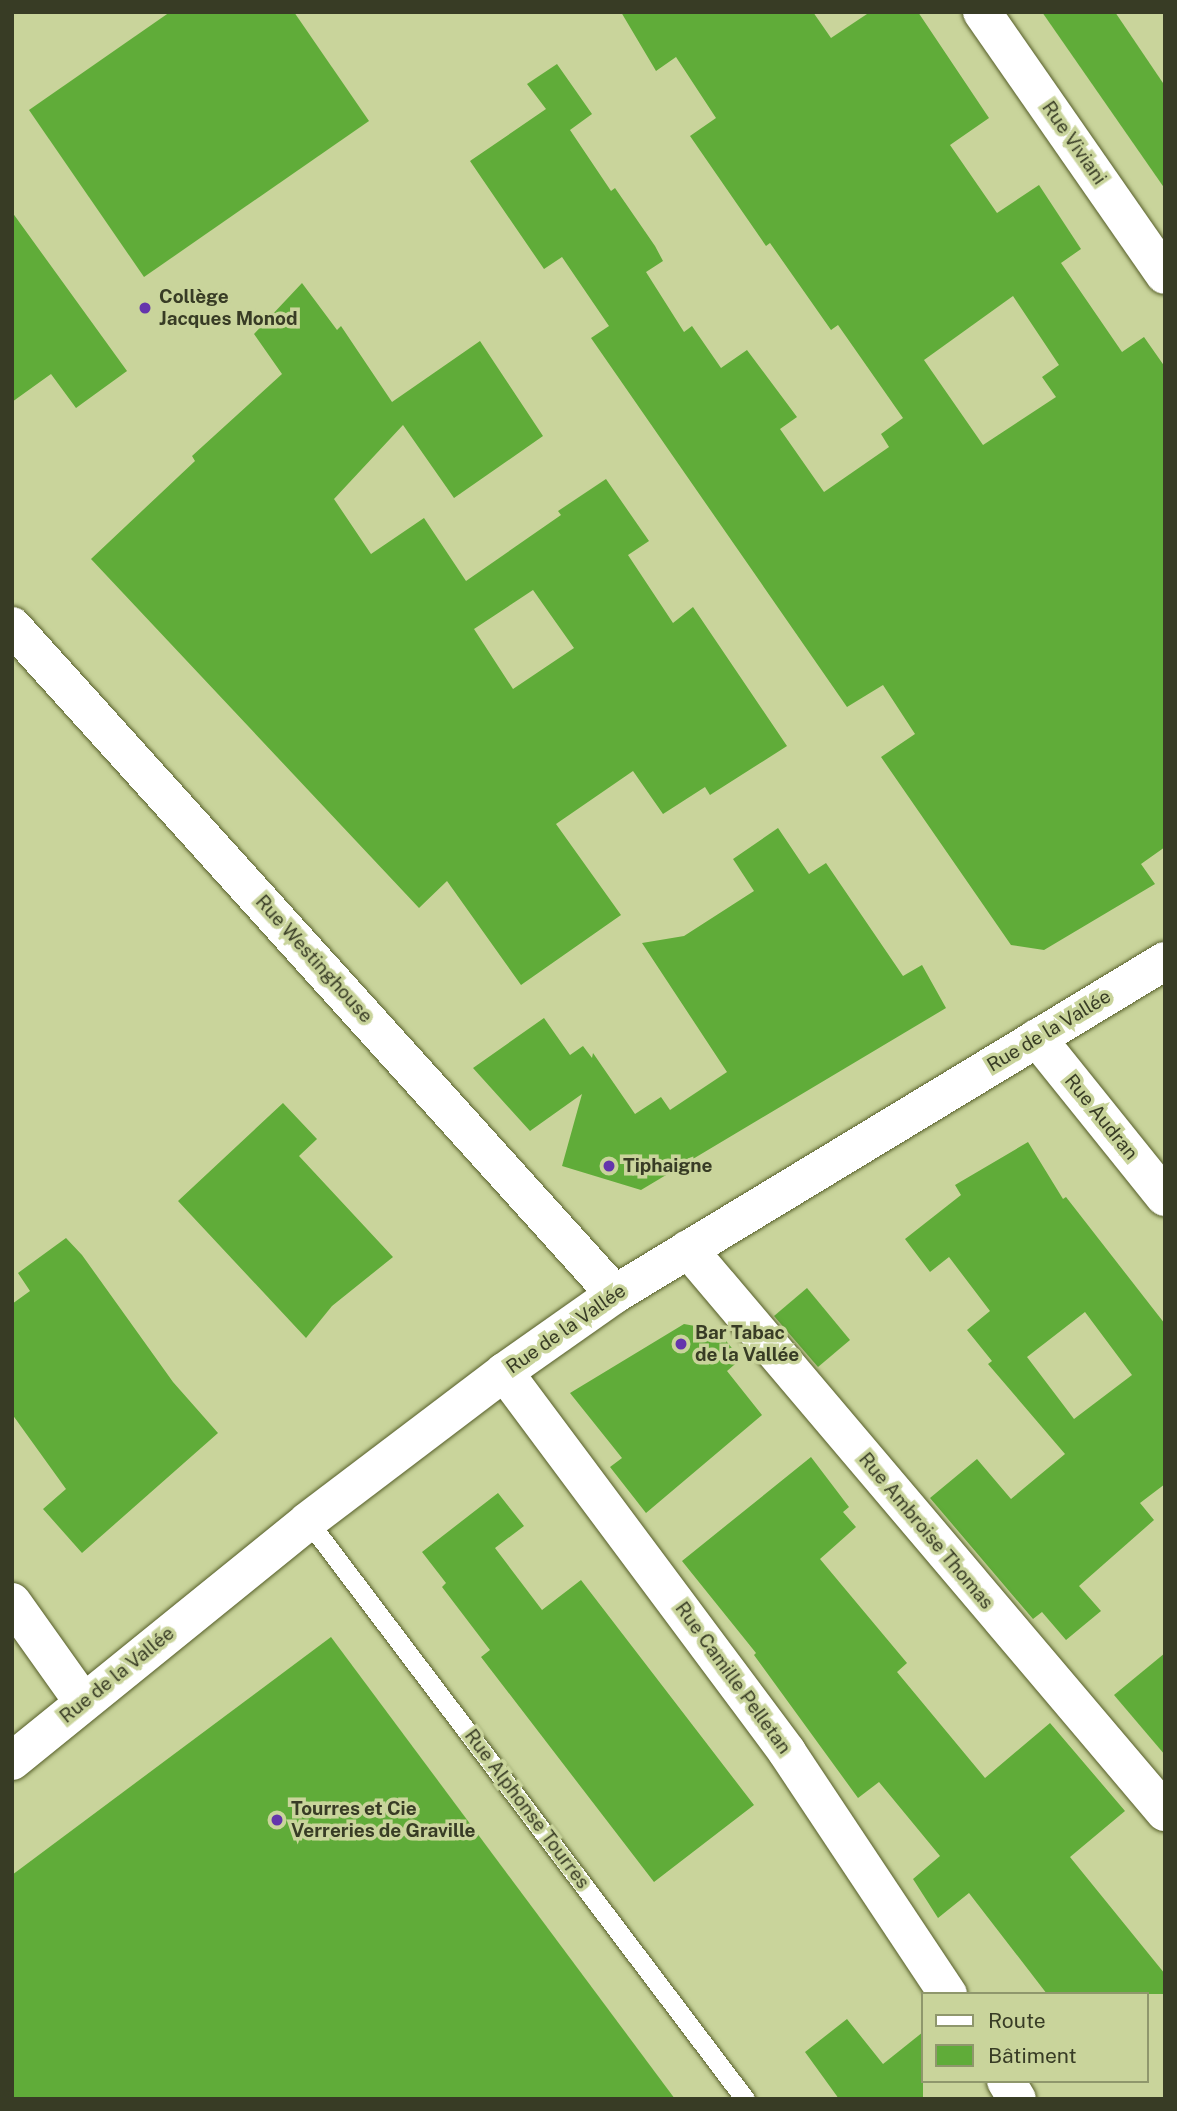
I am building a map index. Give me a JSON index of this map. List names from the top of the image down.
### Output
{
  "streets": {
    "street": [
      "Rue Viviani",
      "Rue Westinghouse",
      "Rue de la Vallée",
      "Rue Audran",
      "Rue Ambroise Thomas",
      "Rue Camille Pelletan"
    ],
    "lane": ["Rue Alphonse Tourres"]
  },
  "crossings": [
    ["Rue Westinghouse", "Rue de la Vallée"],
    ["Rue de la Vallée", "Rue Audran"],
    ["Rue de la Vallée", "Rue Ambroise Thomas"],
    ["Rue de la Vallée", "Rue Camille Pelletan"],
    ["Rue de la Vallée", "Rue Alphonse Tourres"]
  ],
  "places": [
    "Collège Jacques Monod",
    "Tiphaigne",
    "Bar Tabac de la Vallée",
    "Tourres et Cie Verreries de Graville"
  ],
  "legend": ["Route", "Bâtiment"]
}
